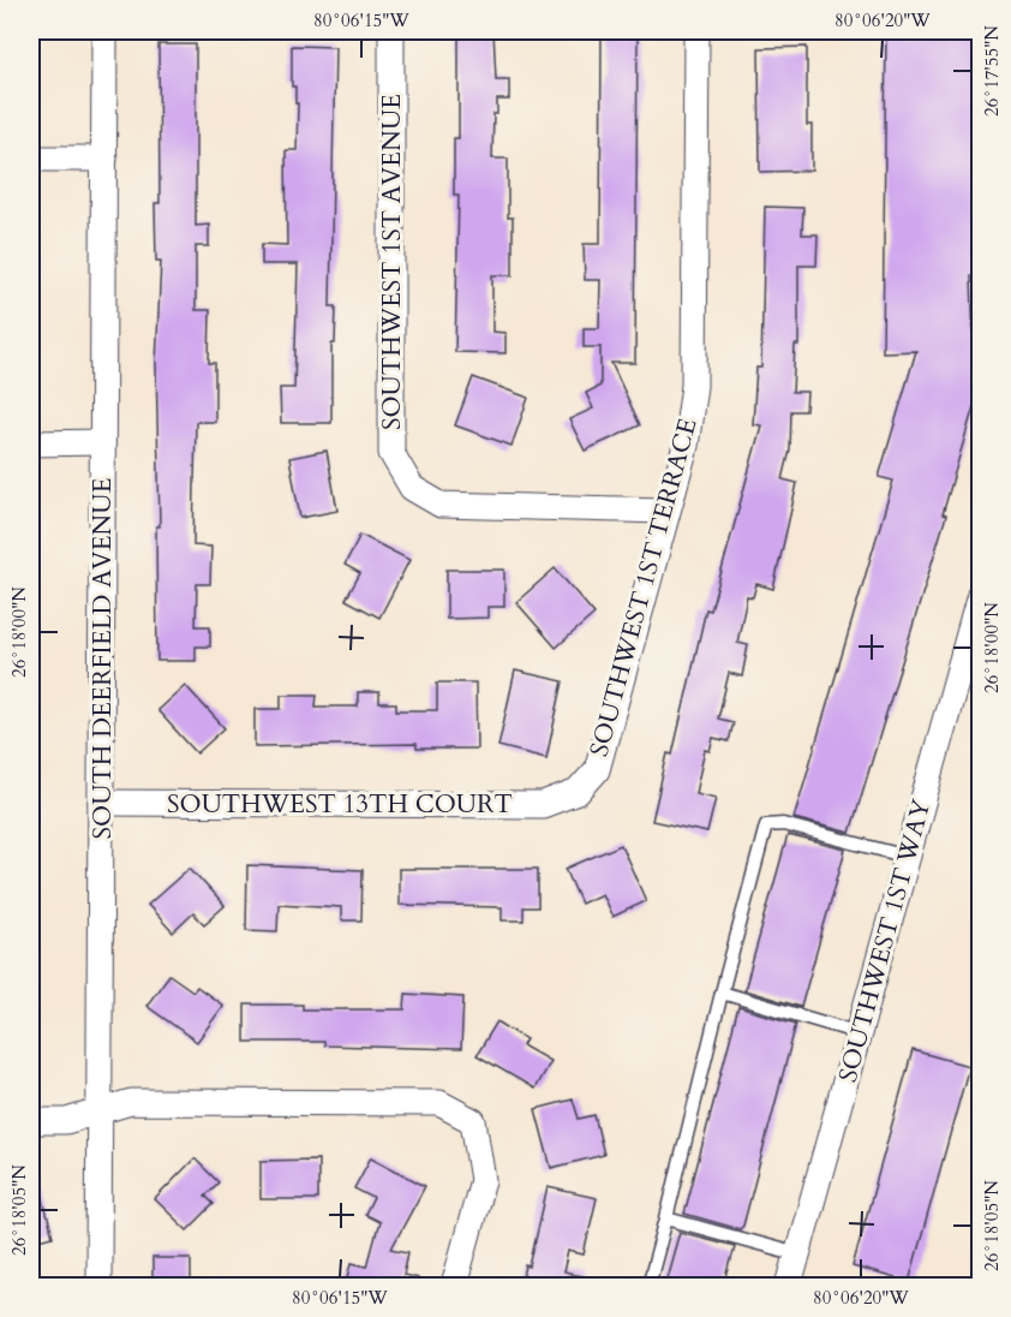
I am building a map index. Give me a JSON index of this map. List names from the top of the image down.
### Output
{
  "streets": {
    "street": [
      "SOUTHWEST 1ST AVENUE",
      "SOUTHWEST 1ST TERRACE",
      "SOUTH DEERFIELD AVENUE",
      "SOUTHWEST 13TH COURT",
      "SOUTHWEST 1ST WAY"
    ]
  },
  "crossings": [
    ["SOUTHWEST 1ST AVENUE", "SOUTHWEST 1ST TERRACE"],
    ["SOUTHWEST 1ST TERRACE", "SOUTHWEST 13TH COURT"],
    ["SOUTH DEERFIELD AVENUE", "SOUTHWEST 13TH COURT"]
  ],
  "coordinates": [
    "80°06'15\"W",
    "80°06'20\"W",
    "26°17'55\"N",
    "26°18'00\"N",
    "26°18'05\"N"
  ]
}
